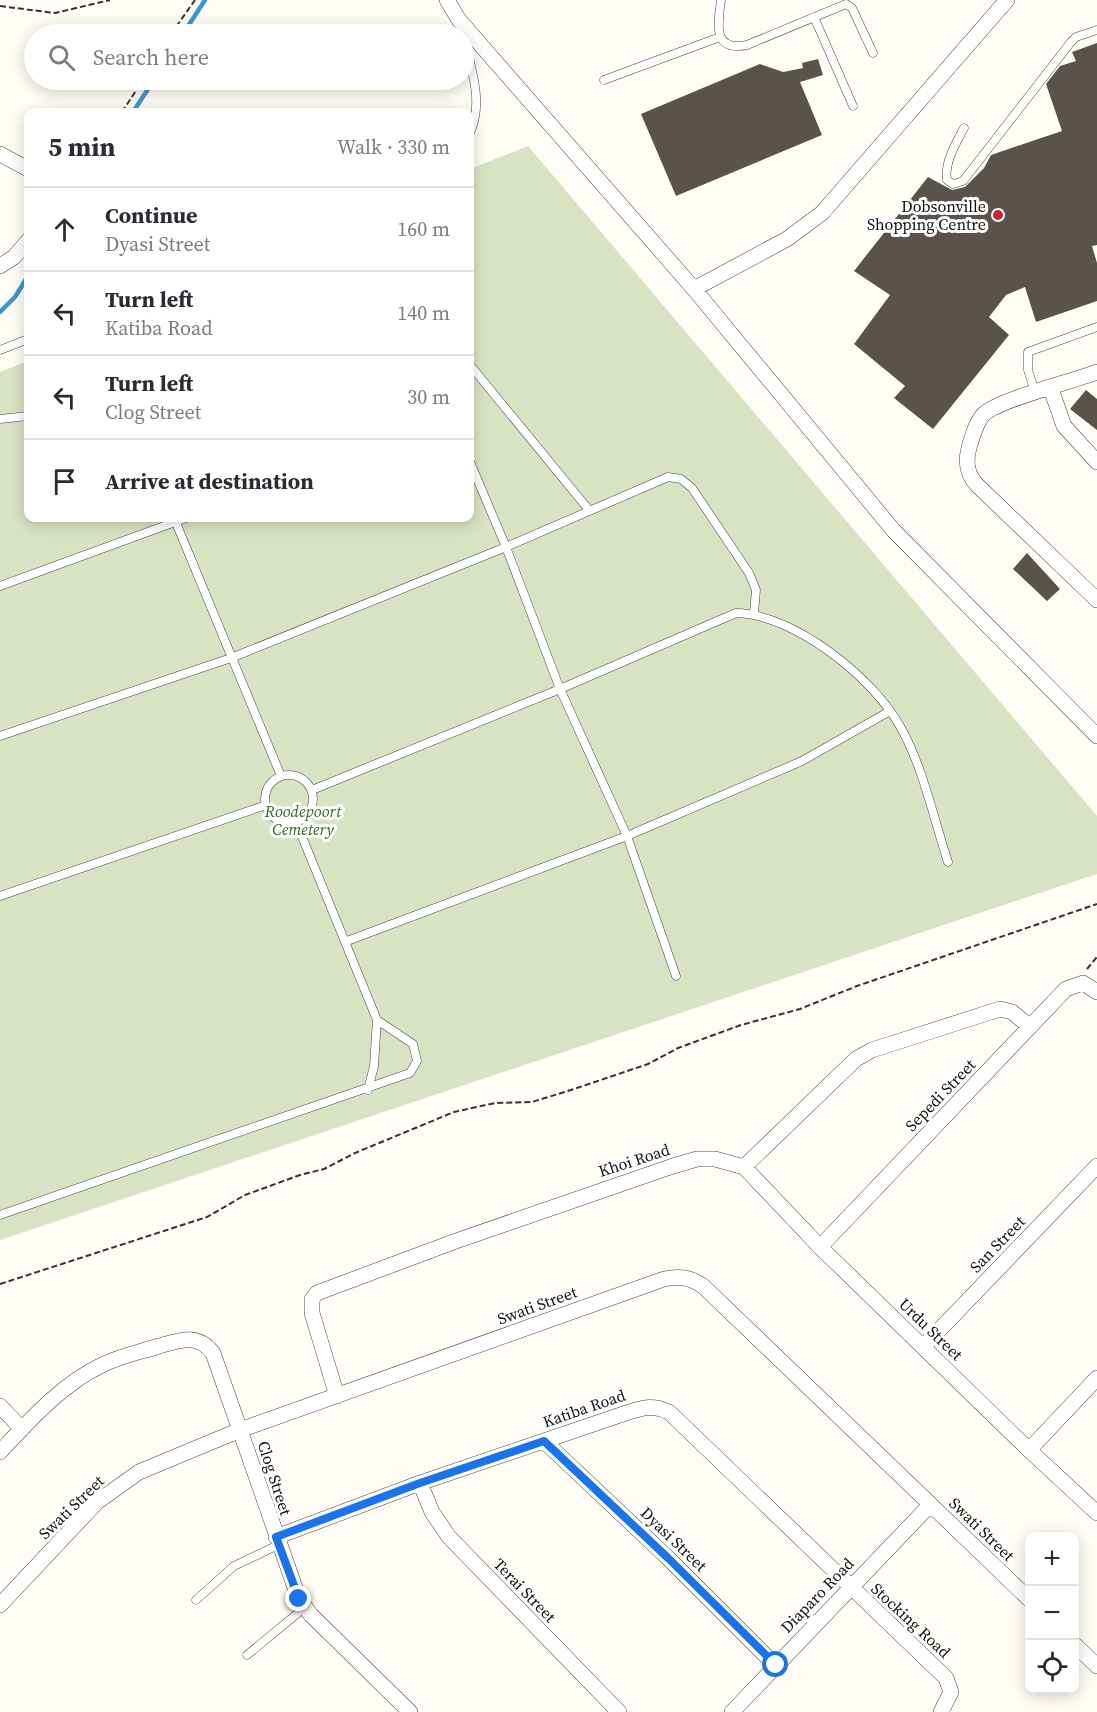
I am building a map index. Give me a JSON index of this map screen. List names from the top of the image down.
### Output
{
  "streets": {
    "street": [
      "Sepedi Street",
      "Khoi Road",
      "San Street",
      "Swati Street",
      "Urdu Street",
      "Katiba Road",
      "Clog Street",
      "Dyasi Street",
      "Terai Street",
      "Diaparo Road",
      "Stocking Road"
    ]
  },
  "crossings": [
    ["Sepedi Street", "Urdu Street"],
    ["Khoi Road", "Swati Street"],
    ["Khoi Road", "Urdu Street"],
    ["San Street", "Urdu Street"],
    ["Swati Street", "Clog Street"],
    ["Swati Street", "Diaparo Road"],
    ["Katiba Road", "Clog Street"],
    ["Katiba Road", "Dyasi Street"],
    ["Katiba Road", "Terai Street"],
    ["Katiba Road", "Diaparo Road"],
    ["Katiba Road", "Stocking Road"],
    ["Dyasi Street", "Diaparo Road"],
    ["Diaparo Road", "Stocking Road"]
  ],
  "parks": ["Roodepoort Cemetery"],
  "places": ["Dobsonville Shopping Centre"],
  "page": {
    "search": "Search here",
    "heading": ["5 min", "Walk · 330 m"],
    "list": [
      ["Continue", "Dyasi Street", "160 m"],
      ["Turn left", "Katiba Road", "140 m"],
      ["Turn left", "Clog Street", "30 m"],
      "Arrive at destination"
    ],
    "map_buttons": ["+", "−"]
  }
}
